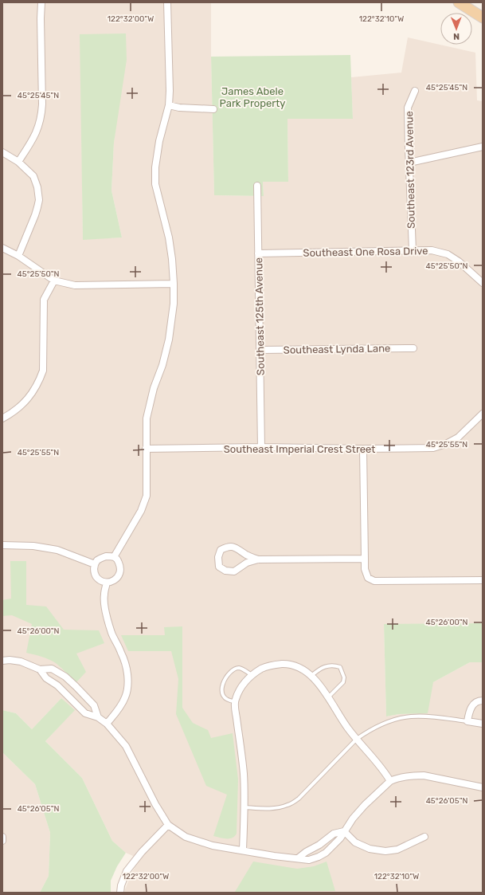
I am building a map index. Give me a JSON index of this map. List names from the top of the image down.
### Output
{
  "streets": {
    "street": [
      "Southeast 123rd Avenue",
      "Southeast One Rosa Drive",
      "Southeast 125th Avenue",
      "Southeast Lynda Lane",
      "Southeast Imperial Crest Street"
    ]
  },
  "crossings": [
    ["Southeast 123rd Avenue", "Southeast One Rosa Drive"],
    ["Southeast One Rosa Drive", "Southeast 125th Avenue"],
    ["Southeast 125th Avenue", "Southeast Lynda Lane"],
    ["Southeast 125th Avenue", "Southeast Imperial Crest Street"]
  ],
  "parks": ["James Abele Park Property"],
  "north": "bottom",
  "coordinates": [
    "122°32'00\"W",
    "122°32'10\"W",
    "45°25'45\"N",
    "45°25'50\"N",
    "45°25'55\"N",
    "45°26'00\"N",
    "45°26'05\"N"
  ]
}
